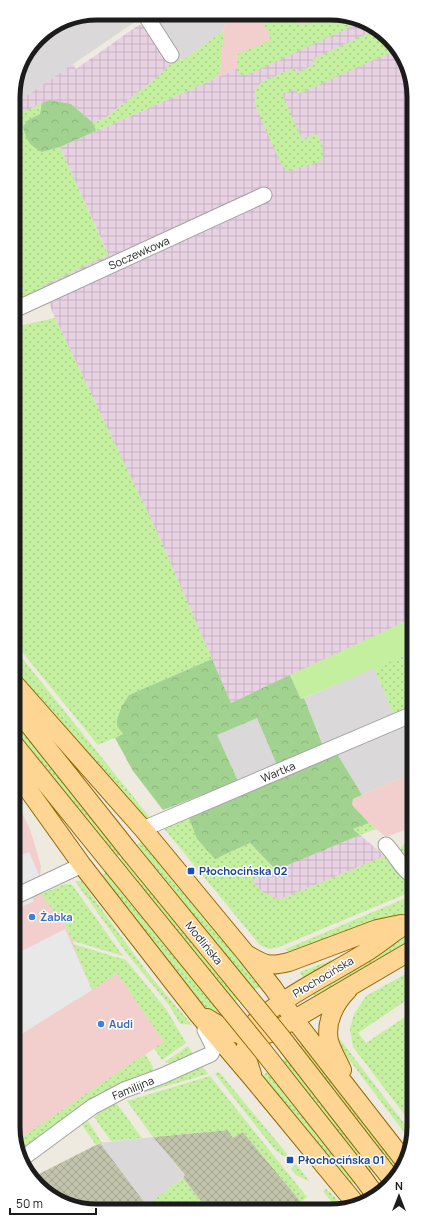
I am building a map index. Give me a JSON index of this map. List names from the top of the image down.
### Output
{
  "streets": {
    "main road": ["Modlińska", "Płochocińska"],
    "street": ["Soczewkowa", "Wartka", "Familijna"]
  },
  "places": {
    "transit": ["Płochocińska 02", "Płochocińska 01"],
    "other": ["Żabka", "Audi"]
  },
  "scale_bar": "50 m",
  "north": "top"
}
